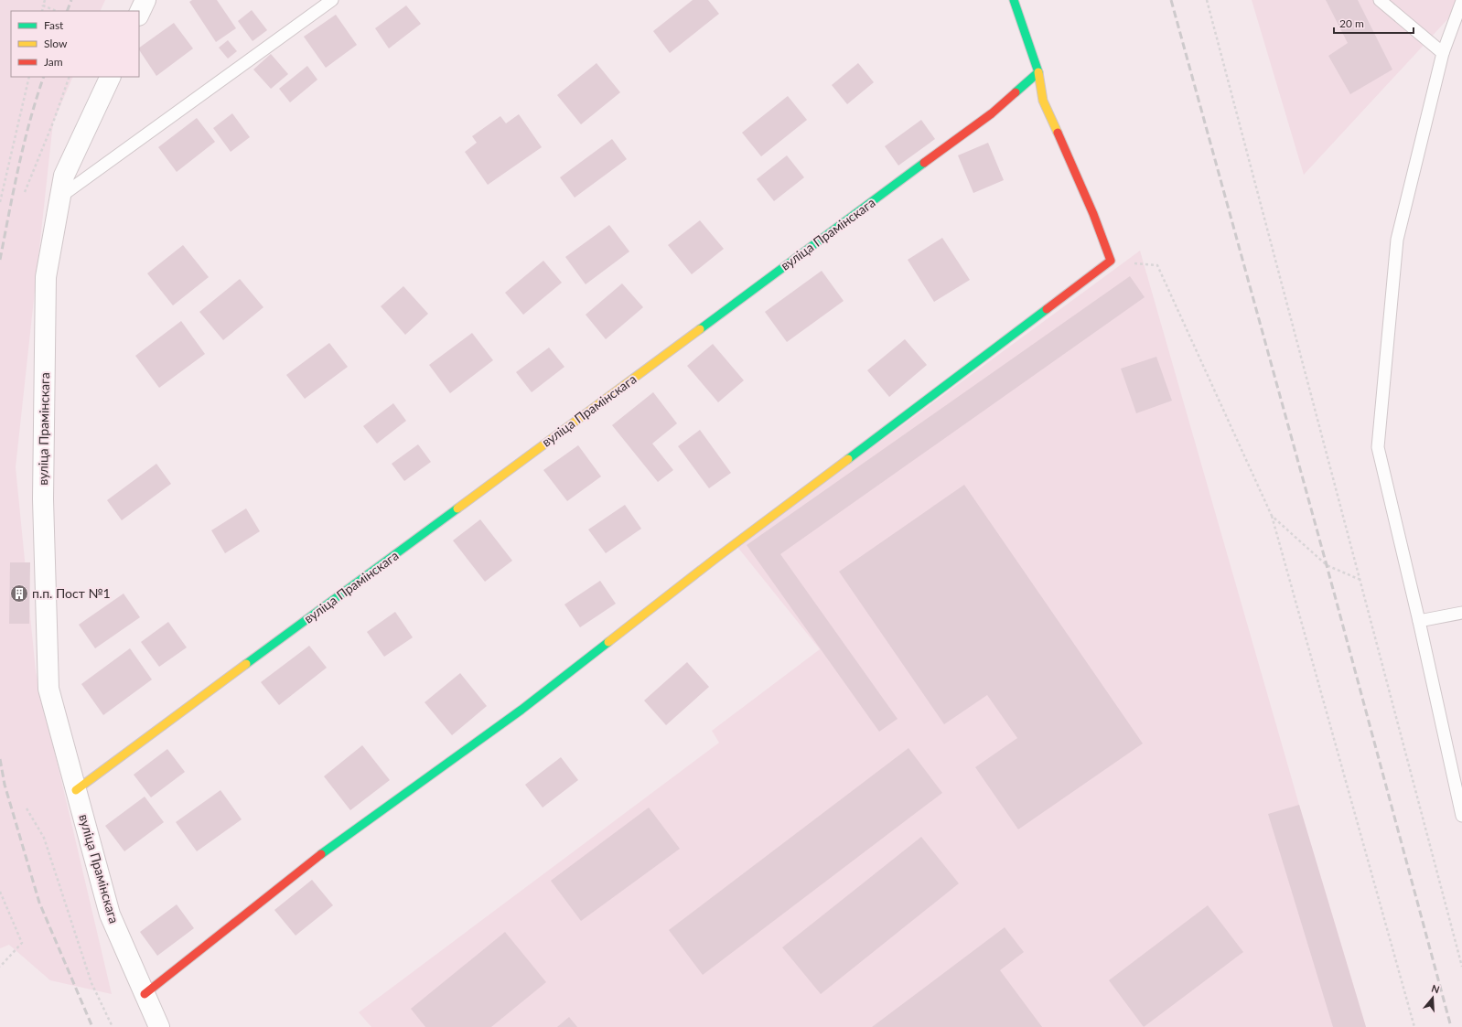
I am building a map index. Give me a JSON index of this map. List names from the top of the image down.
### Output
{
  "streets": {
    "street": ["вуліца Прамінскага"]
  },
  "places": {
    "building": ["п.п. Пост №1"]
  },
  "legend": ["Fast", "Slow", "Jam"],
  "scale_bar": "20 m",
  "north": "top"
}
